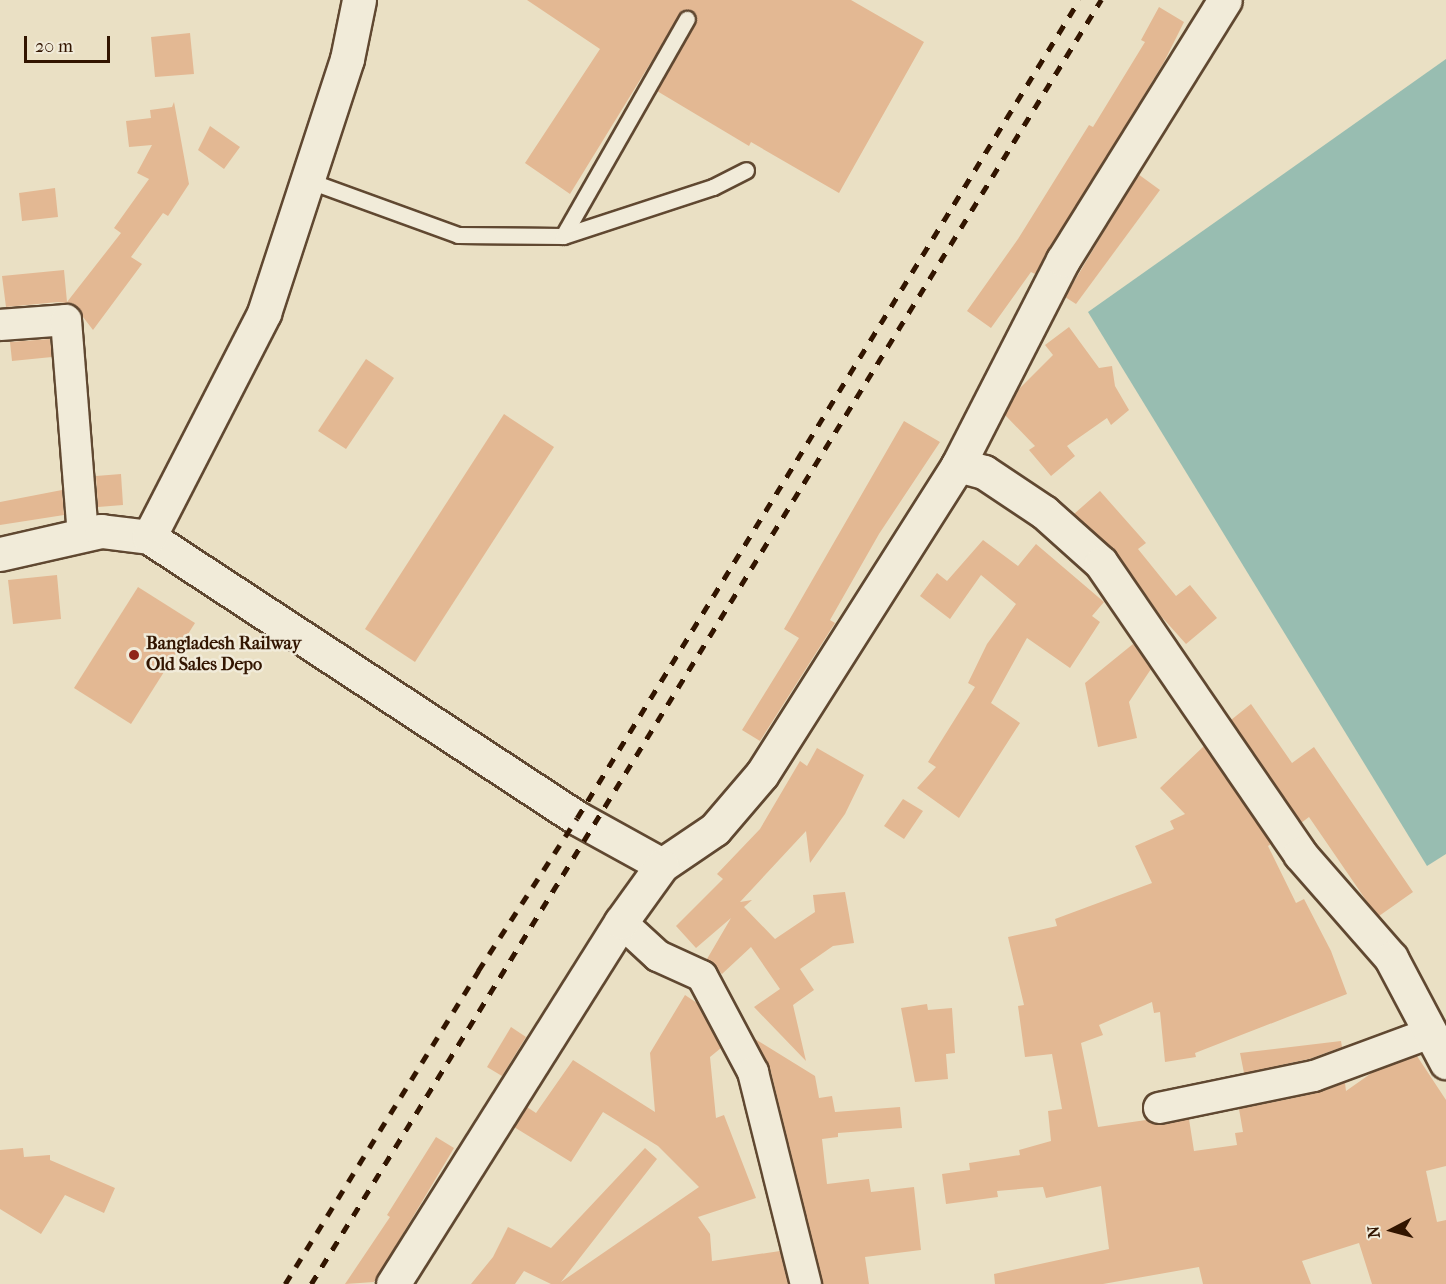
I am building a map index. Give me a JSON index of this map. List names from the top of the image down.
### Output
{
  "places": ["Bangladesh Railway Old Sales Depo"],
  "scale_bar": "20 m",
  "north": "left"
}
